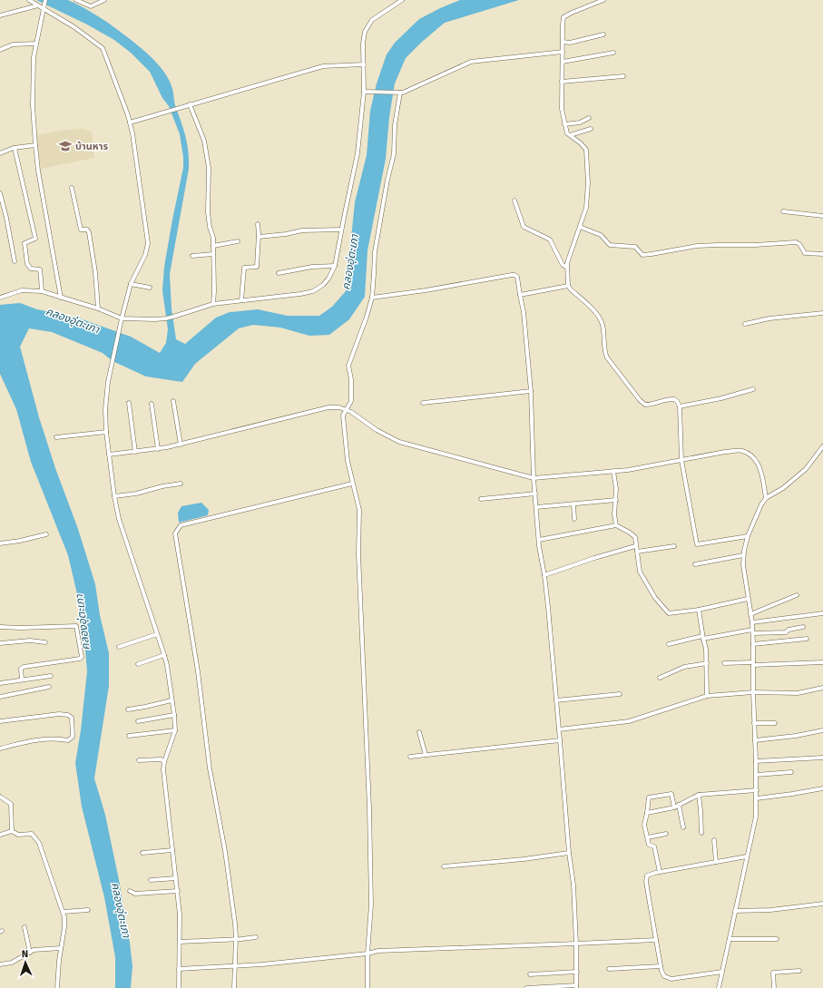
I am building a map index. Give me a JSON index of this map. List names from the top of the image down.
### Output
{
  "water": ["คลองอุ่ตะเภา"],
  "places": {
    "school or university": ["บ้านหาร"]
  },
  "north": "top"
}
